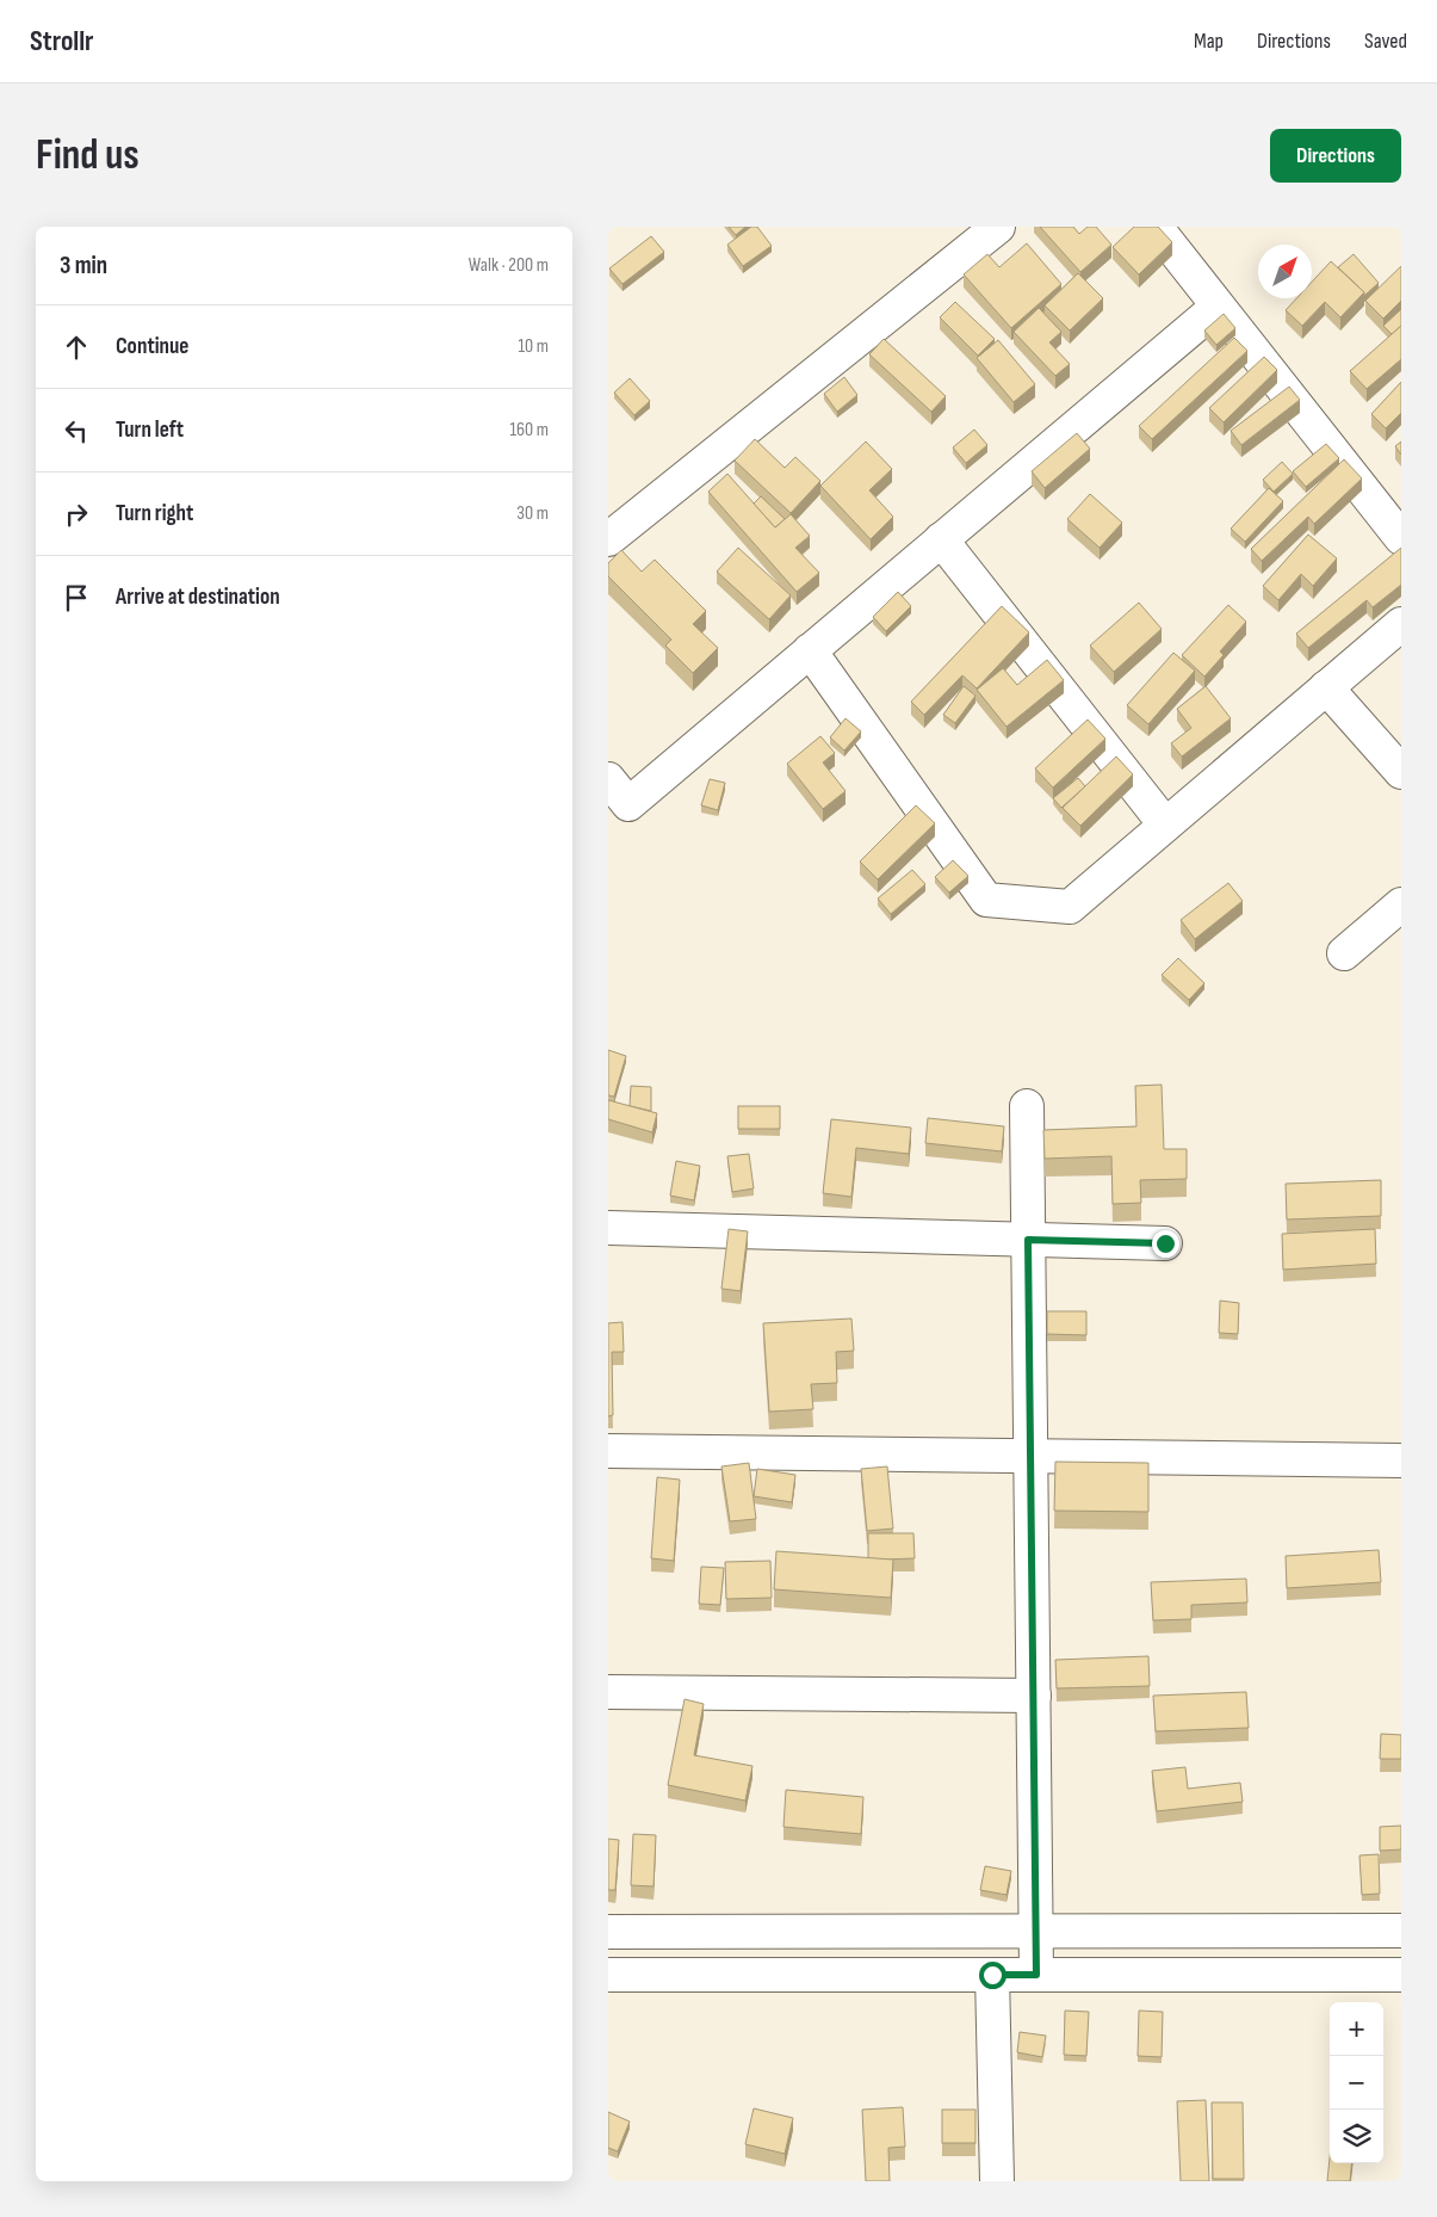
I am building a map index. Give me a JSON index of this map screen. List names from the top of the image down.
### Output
{
  "north": "top right",
  "page": {
    "header": "Strollr",
    "nav": ["Map", "Directions", "Saved"],
    "buttons": "Directions",
    "title": "Find us",
    "heading": ["3 min", "Walk · 200 m"],
    "list": [
      ["Continue", "10 m"],
      ["Turn left", "160 m"],
      ["Turn right", "30 m"],
      "Arrive at destination"
    ],
    "map_buttons": ["+", "−"]
  }
}
